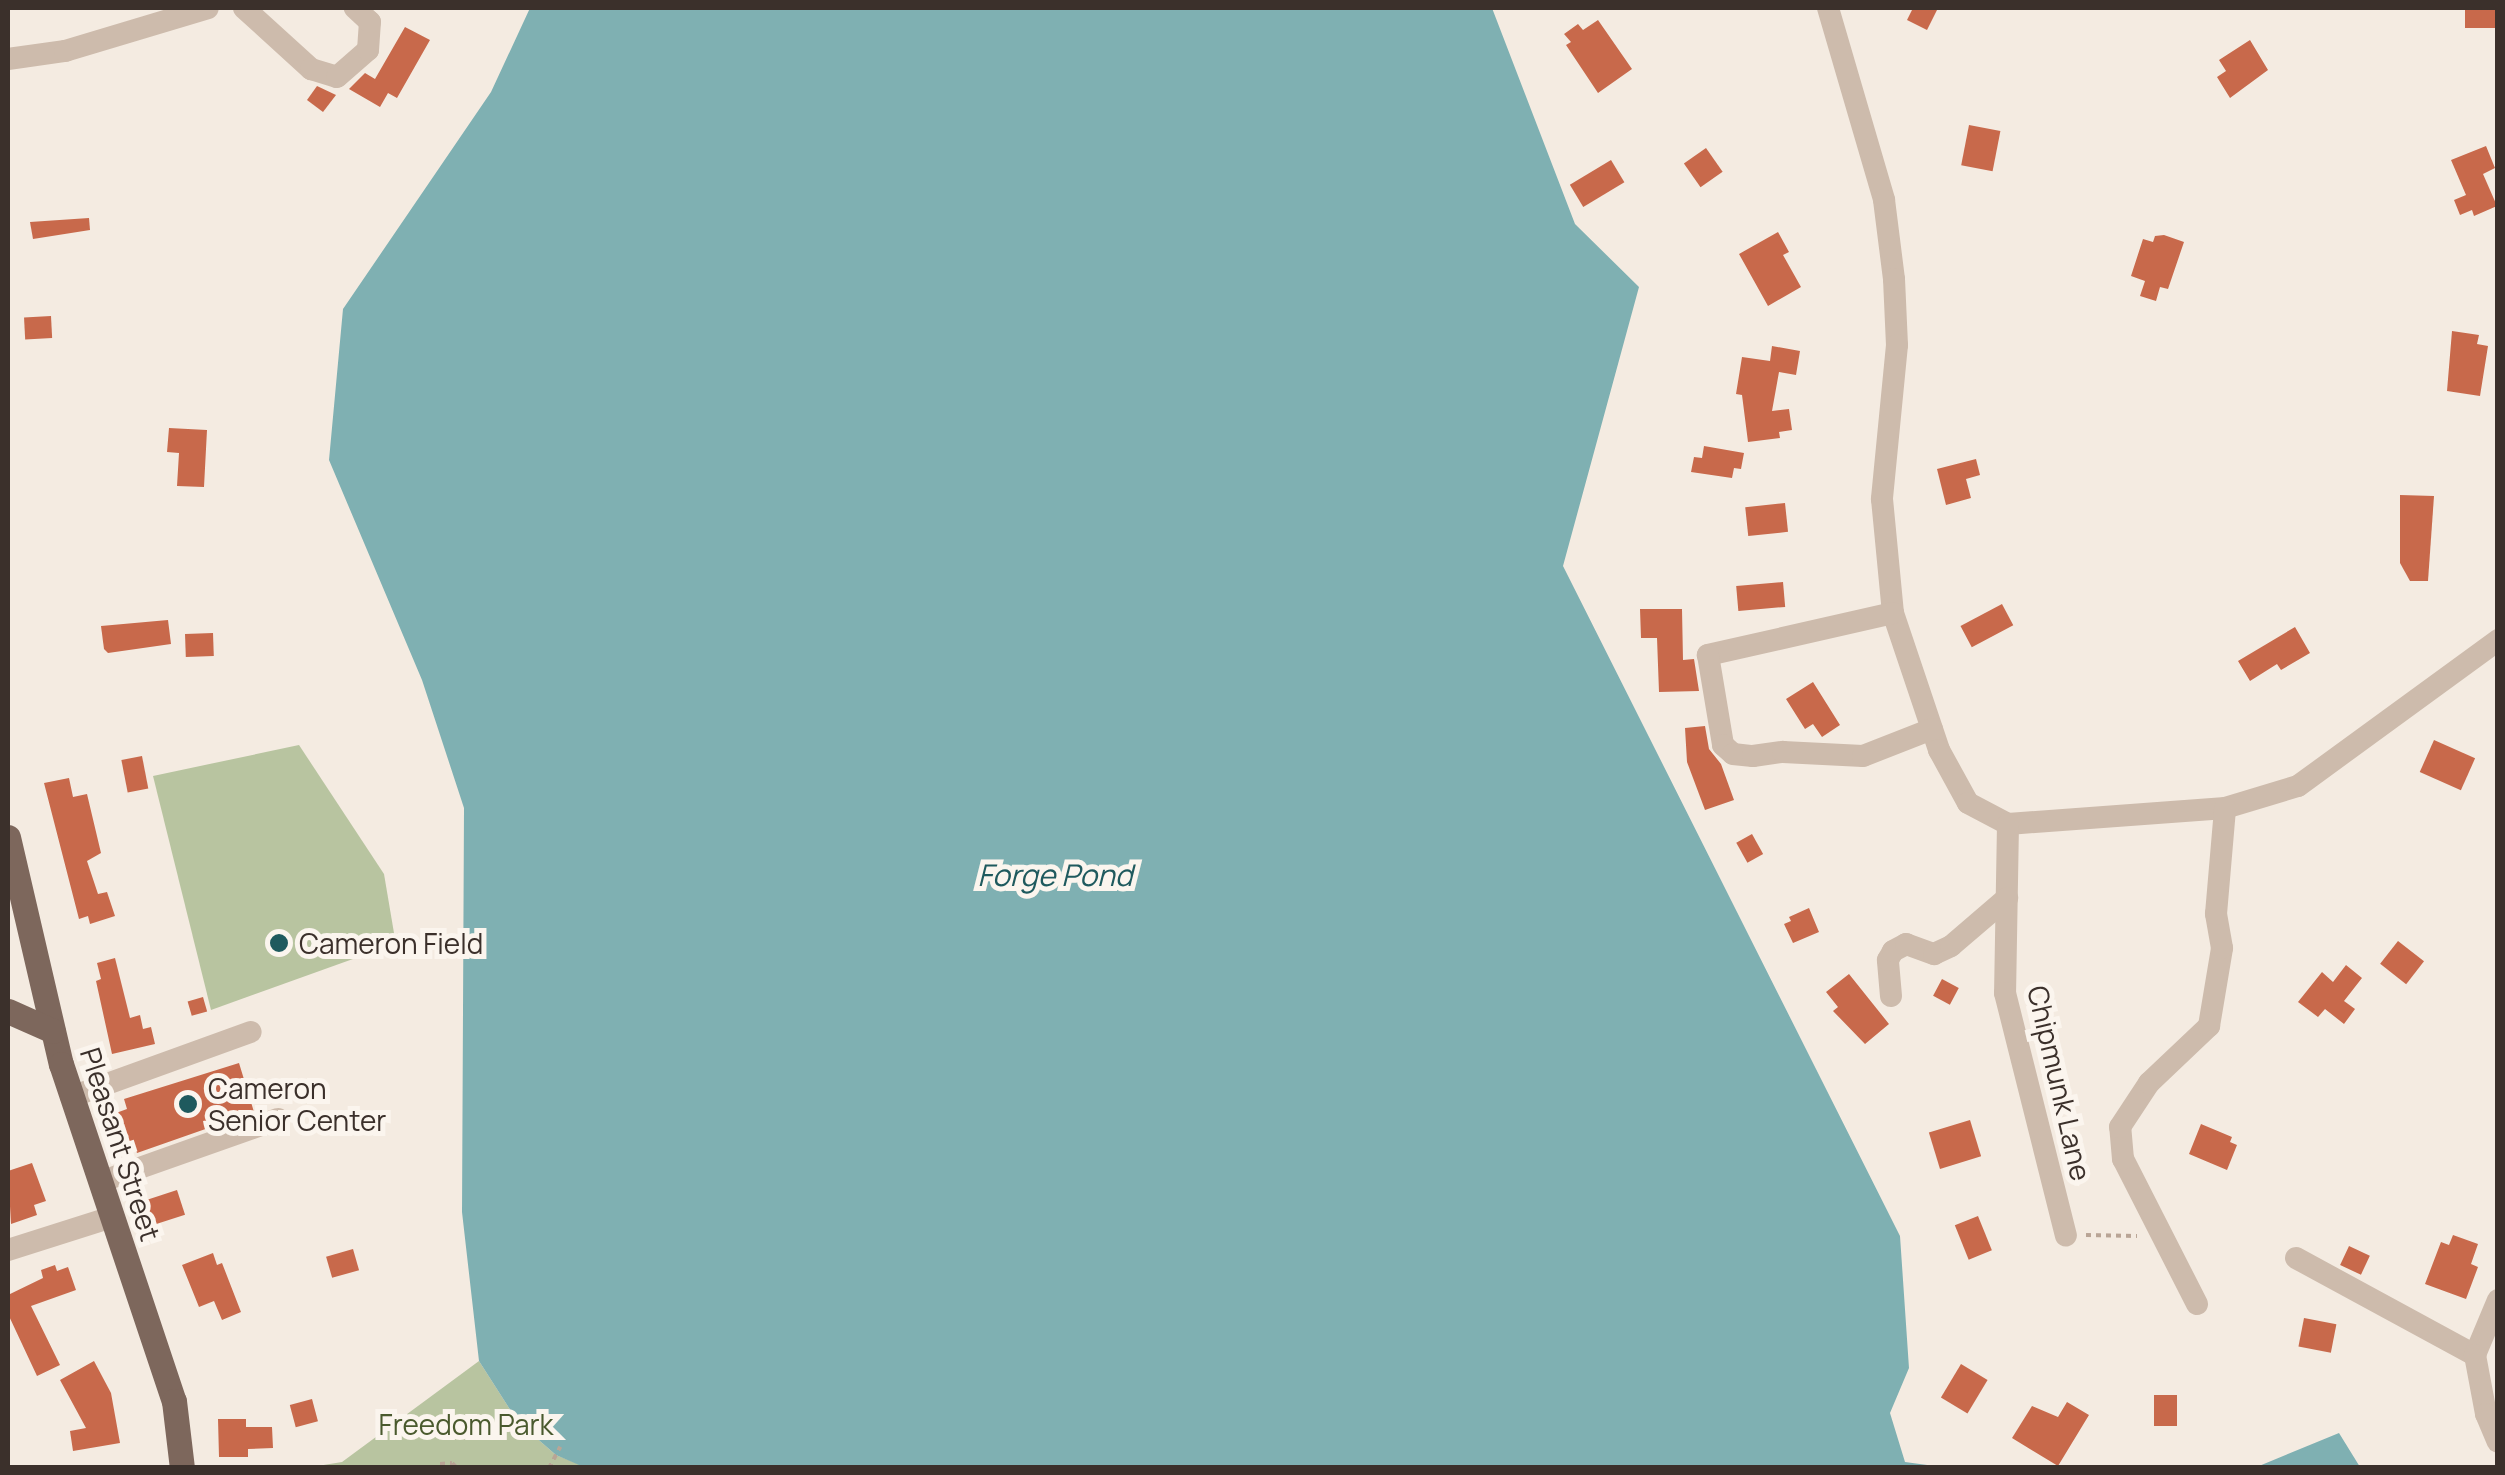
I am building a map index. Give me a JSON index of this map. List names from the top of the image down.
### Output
{
  "streets": {
    "main road": ["Pleasant Street"],
    "street": ["Chipmunk Lane"]
  },
  "water": ["Forge Pond"],
  "parks": ["Freedom Park"],
  "places": ["Cameron Field", "Cameron Senior Center"]
}
